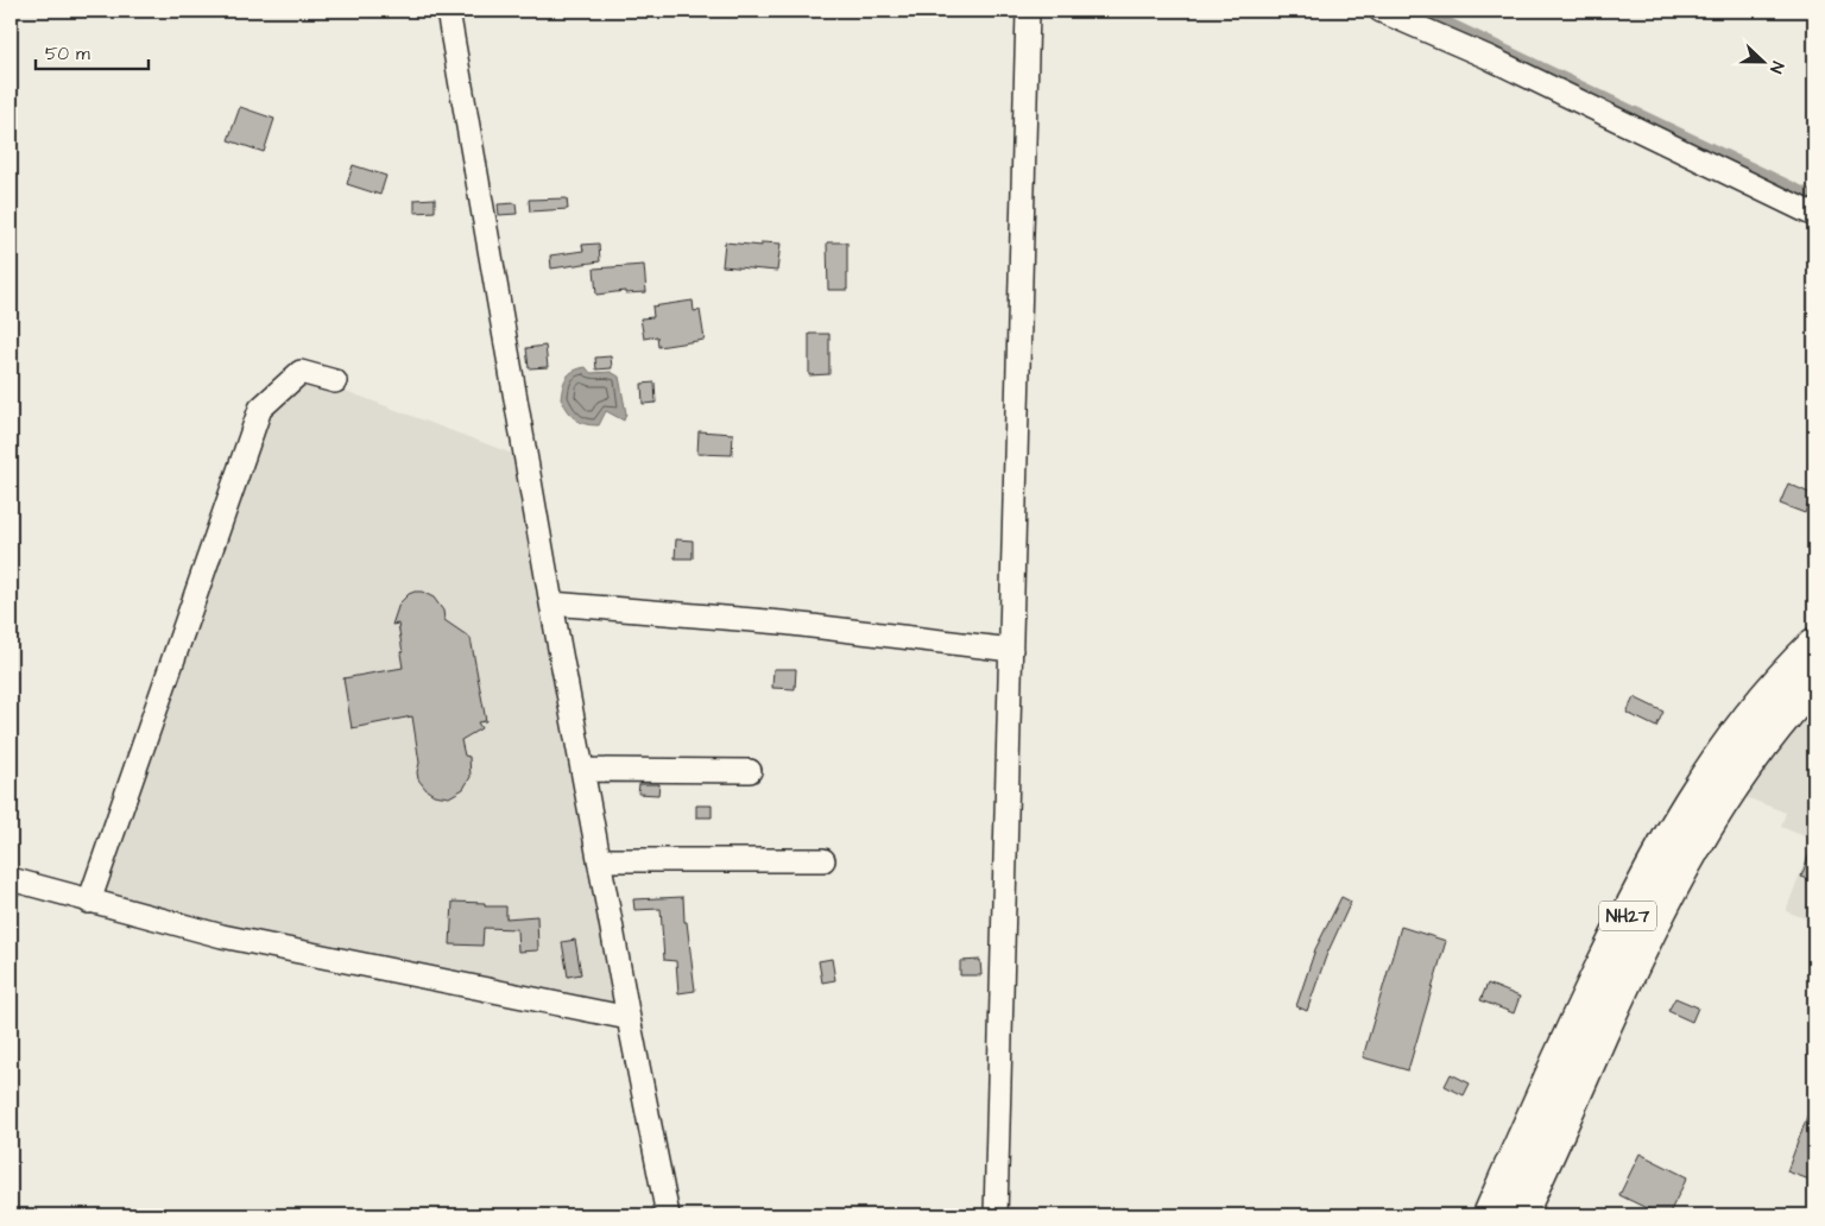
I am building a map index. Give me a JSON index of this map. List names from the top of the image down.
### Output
{
  "streets": {
    "highway": ["NH27"]
  },
  "scale_bar": "50 m",
  "north": "right"
}
